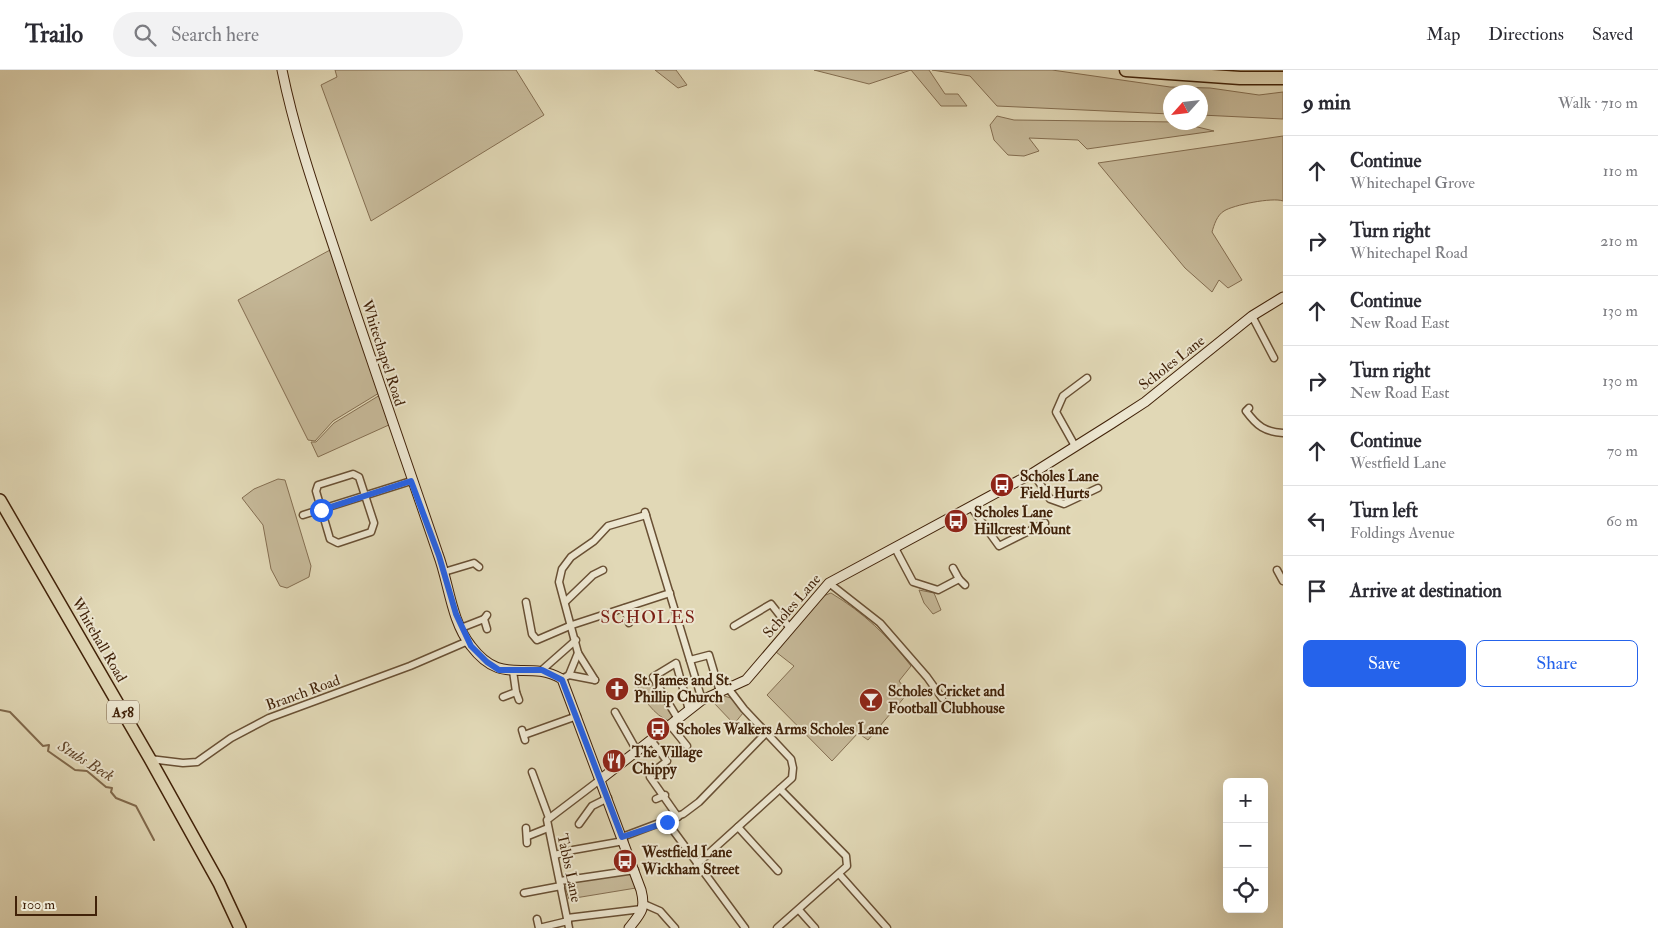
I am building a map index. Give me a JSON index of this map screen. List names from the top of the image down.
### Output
{
  "streets": {
    "highway": ["Whitehall Road", "A58"],
    "main road": ["Whitechapel Road", "Scholes Lane"],
    "street": ["Branch Road", "Tabbs Lane"]
  },
  "crossings": [
    ["Whitechapel Road", "Branch Road"],
    ["Scholes Lane", "Tabbs Lane"],
    ["Whitehall Road", "Branch Road"]
  ],
  "districts": ["SCHOLES"],
  "water": ["Stubs Beck"],
  "places": {
    "bus stop": [
      "Scholes Lane Field Hurts",
      "Scholes Lane Hillcrest Mount",
      "Scholes Walkers Arms Scholes Lane",
      "Westfield Lane Wickham Street"
    ],
    "church": ["St. James and St. Phillip Church"],
    "bar": ["Scholes Cricket and Football Clubhouse"],
    "restaurant": ["The Village Chippy"]
  },
  "scale_bar": "100 m",
  "north": "bottom left",
  "page": {
    "header": "Trailo",
    "search": "Search here",
    "nav": ["Map", "Directions", "Saved"],
    "heading": ["9 min", "Walk · 710 m"],
    "list": [
      ["Continue", "Whitechapel Grove", "110 m"],
      ["Turn right", "Whitechapel Road", "210 m"],
      ["Continue", "New Road East", "130 m"],
      ["Turn right", "New Road East", "130 m"],
      ["Continue", "Westfield Lane", "70 m"],
      ["Turn left", "Foldings Avenue", "60 m"],
      "Arrive at destination"
    ],
    "buttons": ["Save", "Share"],
    "map_buttons": ["+", "−"],
    "scale": "100 m"
  }
}
